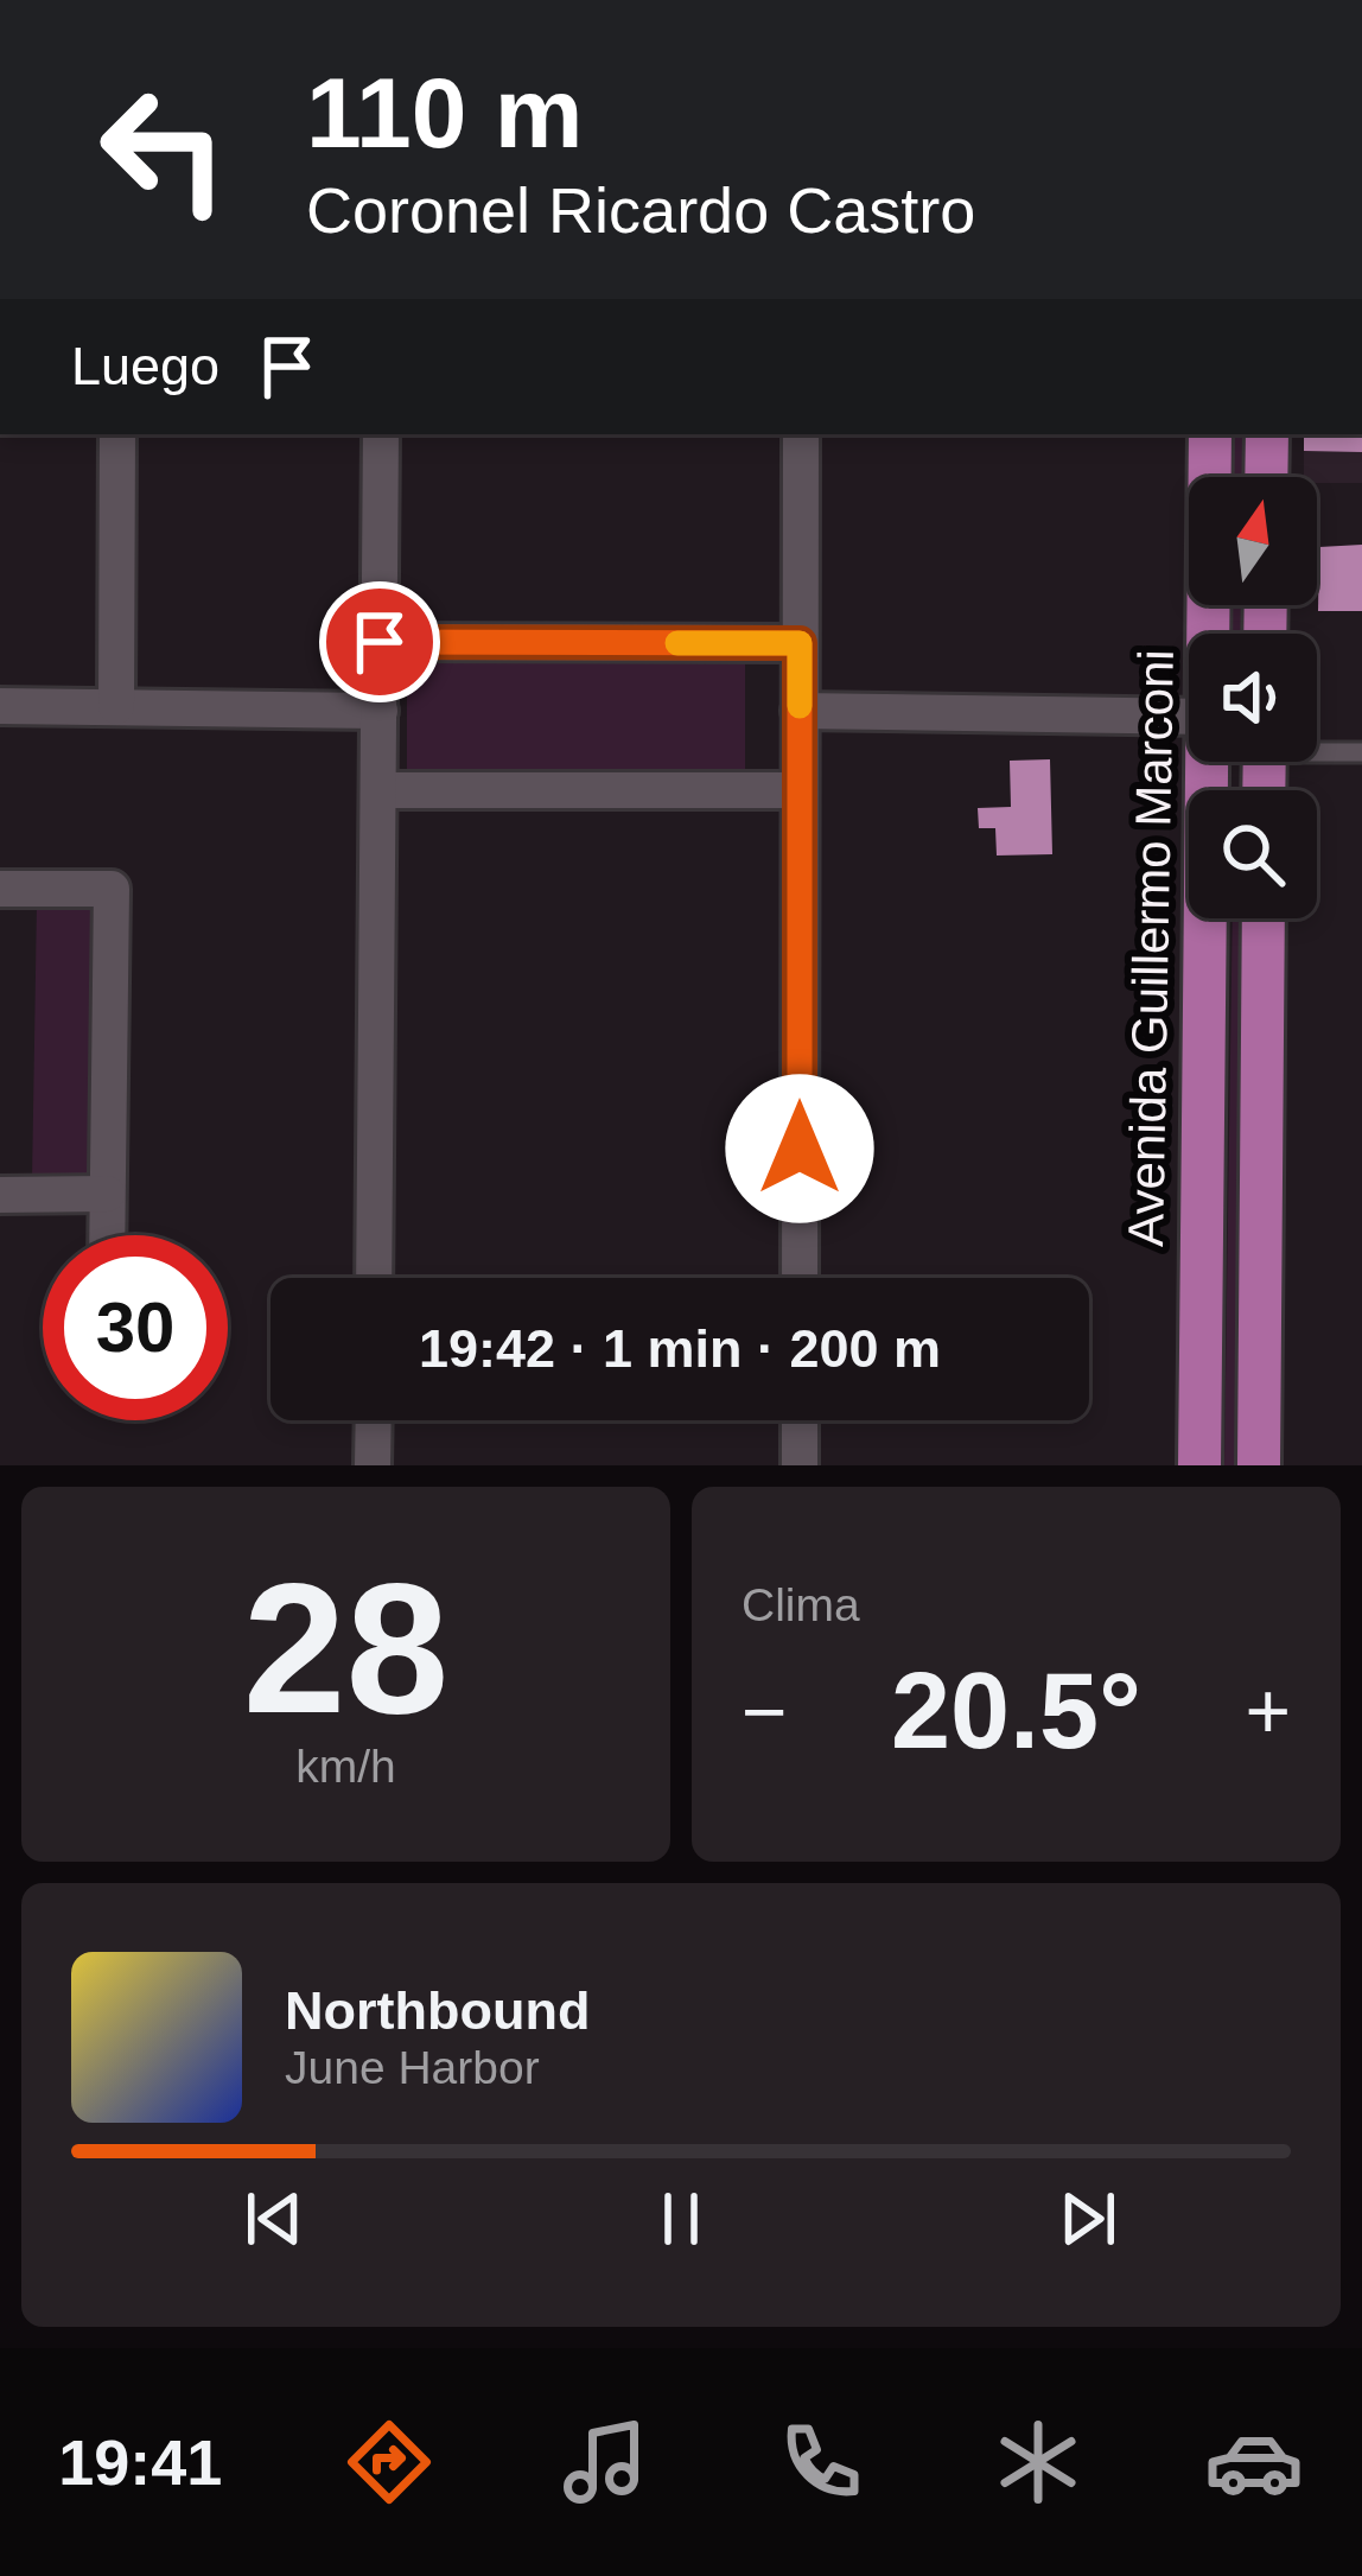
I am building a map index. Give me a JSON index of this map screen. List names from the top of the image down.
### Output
{
  "streets": {
    "main road": ["Avenida Guillermo Marconi"]
  },
  "north": "top",
  "page": {
    "turn": ["110 m", "Coronel Ricardo Castro"],
    "then": "Luego",
    "limit": "30",
    "trip": "19:42 · 1 min · 200 m",
    "tile": [
      ["28", "km/h"],
      "Clima"
    ],
    "heat": ["−", "20.5°", "+"],
    "song": ["Northbound", "June Harbor"],
    "tabs": "19:41"
  }
}
